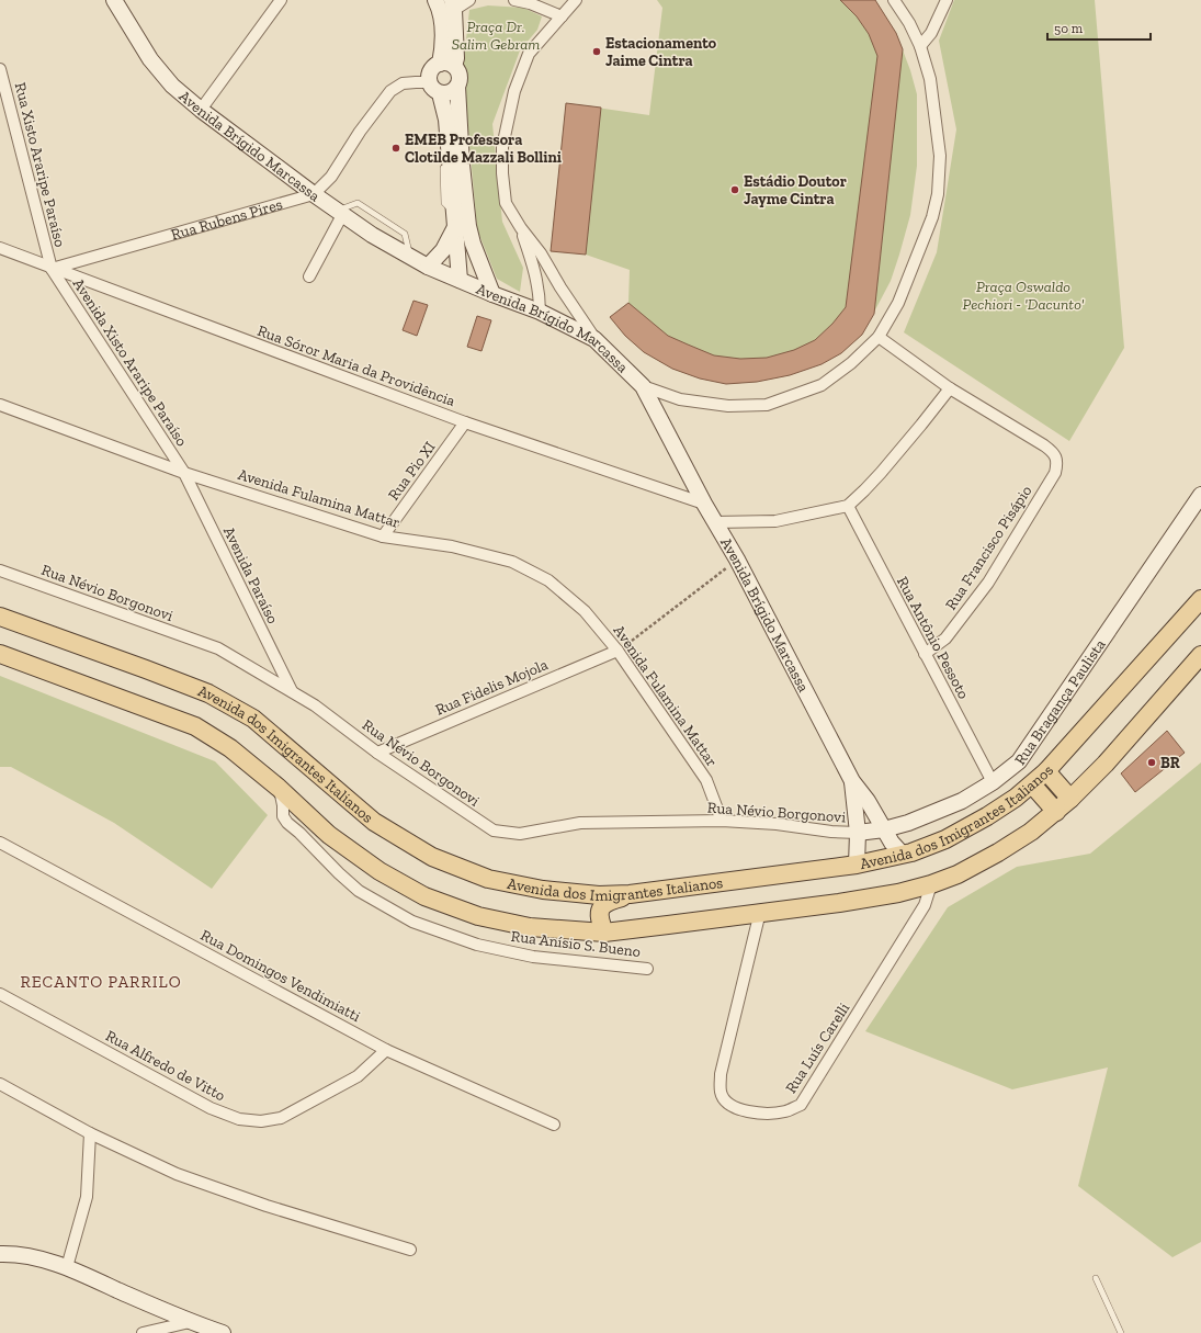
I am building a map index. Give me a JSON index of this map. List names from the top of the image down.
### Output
{
  "streets": {
    "main road": ["Avenida dos Imigrantes Italianos"],
    "street": [
      "Avenida Brígido Marcassa",
      "Rua Xisto Araripe Paraíso",
      "Rua Rubens Pires",
      "Avenida Xisto Araripe Paraíso",
      "Rua Sóror Maria da Providência",
      "Rua Pio XI",
      "Avenida Fulamina Mattar",
      "Rua Francisco Pisápio",
      "Avenida Paraíso",
      "Rua Névio Borgonovi",
      "Rua Antônio Pessoto",
      "Rua Fidelis Mojola",
      "Rua Bragança Paulista",
      "Rua Anísio S. Bueno",
      "Rua Domingos Vendimiatti",
      "Rua Luís Carelli",
      "Rua Alfredo de Vitto"
    ]
  },
  "crossings": [
    ["Avenida Brígido Marcassa", "Rua Rubens Pires"],
    ["Avenida Brígido Marcassa", "Rua Sóror Maria da Providência"],
    ["Avenida Brígido Marcassa", "Rua Névio Borgonovi"],
    ["Avenida Brígido Marcassa", "Rua Bragança Paulista"],
    ["Avenida Brígido Marcassa", "Avenida dos Imigrantes Italianos"],
    ["Rua Xisto Araripe Paraíso", "Rua Rubens Pires"],
    ["Rua Xisto Araripe Paraíso", "Avenida Xisto Araripe Paraíso"],
    ["Rua Xisto Araripe Paraíso", "Rua Sóror Maria da Providência"],
    ["Rua Rubens Pires", "Avenida Xisto Araripe Paraíso"],
    ["Rua Rubens Pires", "Rua Sóror Maria da Providência"],
    ["Avenida Xisto Araripe Paraíso", "Rua Sóror Maria da Providência"],
    ["Avenida Xisto Araripe Paraíso", "Avenida Fulamina Mattar"],
    ["Avenida Xisto Araripe Paraíso", "Avenida Paraíso"],
    ["Rua Sóror Maria da Providência", "Rua Pio XI"],
    ["Rua Pio XI", "Avenida Fulamina Mattar"],
    ["Avenida Fulamina Mattar", "Avenida Paraíso"],
    ["Avenida Fulamina Mattar", "Rua Névio Borgonovi"],
    ["Avenida Fulamina Mattar", "Rua Fidelis Mojola"],
    ["Rua Francisco Pisápio", "Rua Antônio Pessoto"],
    ["Avenida Paraíso", "Rua Névio Borgonovi"],
    ["Rua Névio Borgonovi", "Rua Fidelis Mojola"],
    ["Rua Névio Borgonovi", "Rua Bragança Paulista"],
    ["Rua Antônio Pessoto", "Rua Bragança Paulista"],
    ["Avenida dos Imigrantes Italianos", "Rua Anísio S. Bueno"],
    ["Avenida dos Imigrantes Italianos", "Rua Luís Carelli"],
    ["Rua Domingos Vendimiatti", "Rua Alfredo de Vitto"]
  ],
  "districts": ["RECANTO PARRILO"],
  "parks": ["Praça Dr. Salim Gebram", "Praça Oswaldo Pechiori - 'Dacunto'"],
  "places": [
    "Estacionamento Jaime Cintra",
    "EMEB Professora Clotilde Mazzali Bollini",
    "Estádio Doutor Jayme Cintra",
    "BR"
  ],
  "scale_bar": "50 m"
}
